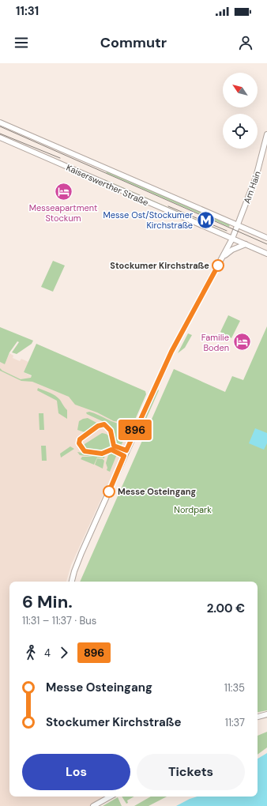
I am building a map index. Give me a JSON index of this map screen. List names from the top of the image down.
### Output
{
  "streets": {
    "street": ["Kaiserswerther Straße", "Am Hain"]
  },
  "crossings": [
    ["Kaiserswerther Straße", "Am Hain"]
  ],
  "parks": ["Nordpark"],
  "places": {
    "hotel": ["Messeapartment Stockum", "Familie Boden"],
    "metro station": ["Messe Ost/Stockumer Kirchstraße"],
    "other": ["Stockumer Kirchstraße", "Messe Osteingang"]
  },
  "lines": ["bus line 896"],
  "north": "top left",
  "page": {
    "status": "11:31",
    "header": "Commutr",
    "on_map": "896",
    "heading": ["6 Min.", "11:31 – 11:37 · Bus", "2.00 €"],
    "legs": ["4", "896"],
    "list": [
      {
        "name": "Messe Osteingang",
        "value": "11:35"
      },
      {
        "name": "Stockumer Kirchstraße",
        "value": "11:37"
      }
    ],
    "buttons": ["Los", "Tickets"]
  }
}
